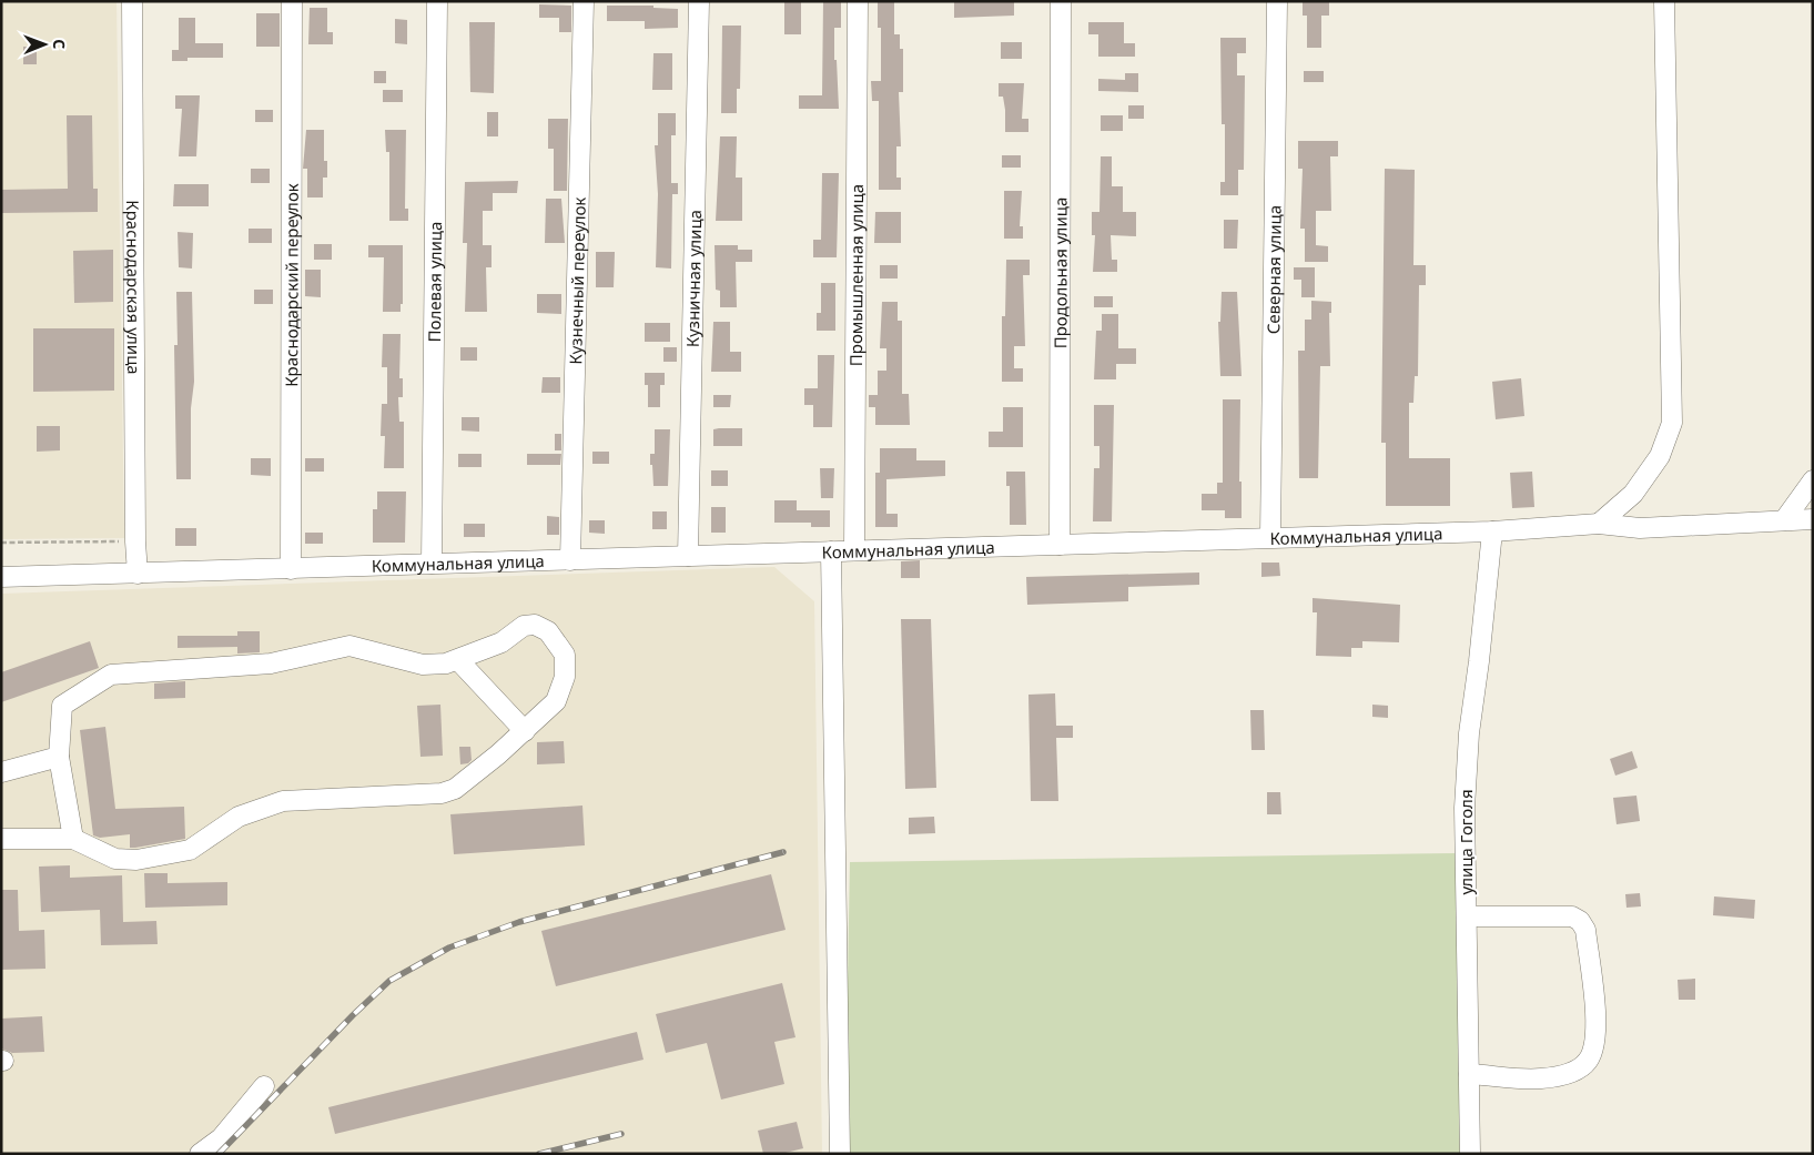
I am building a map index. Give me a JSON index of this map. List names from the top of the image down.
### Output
{
  "streets": {
    "street": [
      "Северная улица",
      "Продольная улица",
      "Промышленная улица",
      "Кузничная улица",
      "Кузнечный переулок",
      "Полевая улица",
      "Краснодарский переулок",
      "Краснодарская улица",
      "Коммунальная улица",
      "улица Гоголя"
    ]
  },
  "crossings": [
    ["Северная улица", "Коммунальная улица"],
    ["Продольная улица", "Коммунальная улица"],
    ["Промышленная улица", "Коммунальная улица"],
    ["Кузничная улица", "Коммунальная улица"],
    ["Кузнечный переулок", "Коммунальная улица"],
    ["Полевая улица", "Коммунальная улица"],
    ["Краснодарский переулок", "Коммунальная улица"],
    ["Краснодарская улица", "Коммунальная улица"],
    ["Коммунальная улица", "улица Гоголя"]
  ],
  "north": "right"
}
